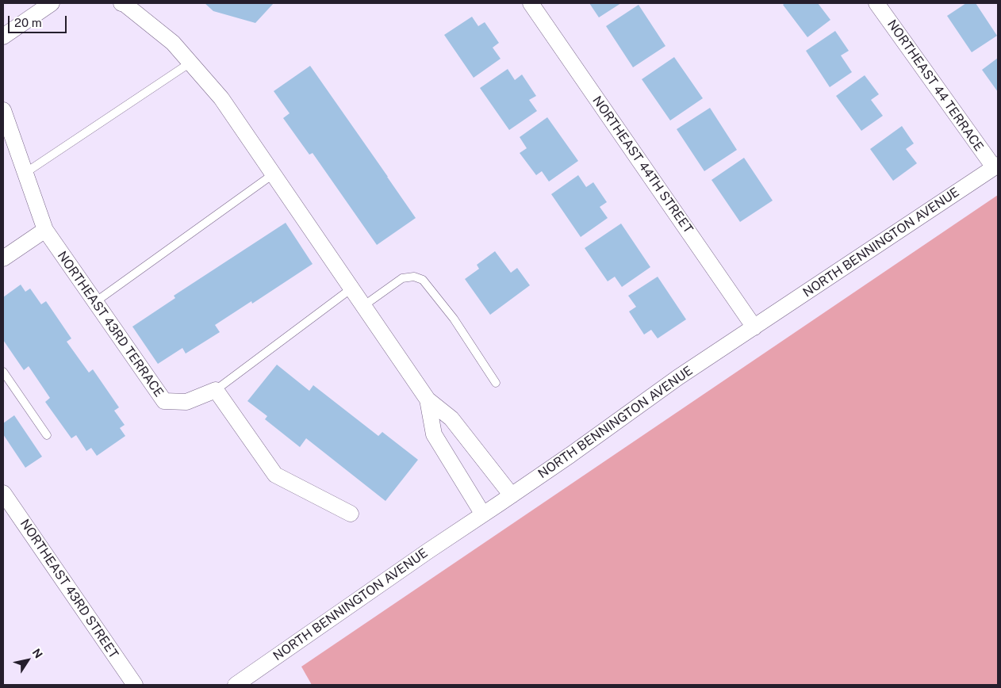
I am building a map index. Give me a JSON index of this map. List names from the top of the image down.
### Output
{
  "streets": {
    "street": [
      "NORTHEAST 44 TERRACE",
      "NORTHEAST 44TH STREET",
      "NORTH BENNINGTON AVENUE",
      "NORTHEAST 43RD TERRACE",
      "NORTHEAST 43RD STREET"
    ]
  },
  "crossings": [
    ["NORTHEAST 44 TERRACE", "NORTH BENNINGTON AVENUE"],
    ["NORTHEAST 44TH STREET", "NORTH BENNINGTON AVENUE"]
  ],
  "scale_bar": "20 m",
  "north": "top right"
}
